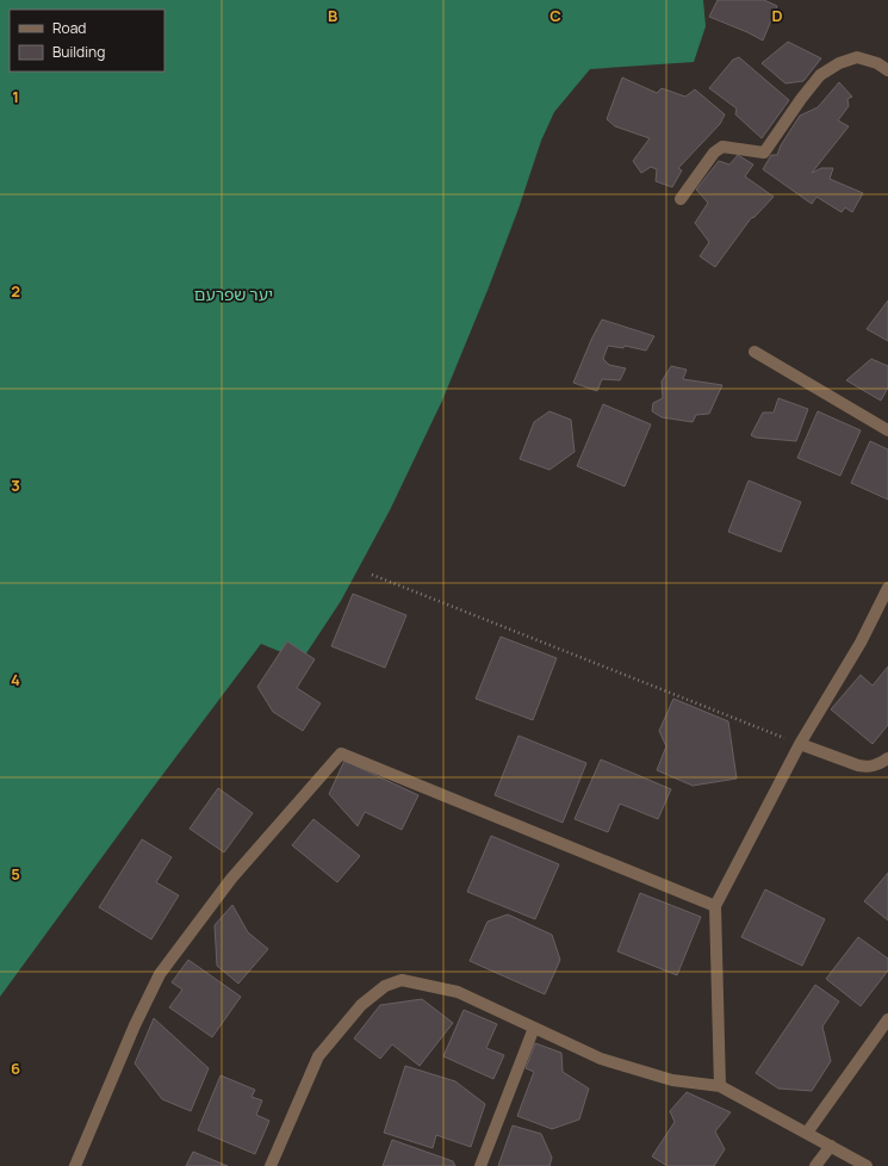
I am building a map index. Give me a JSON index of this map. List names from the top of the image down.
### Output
{
  "parks": ["יער שפרעם"],
  "legend": ["Road", "Building"],
  "grid": {
    "columns": ["B", "C", "D"],
    "rows": [
      "1",
      "2",
      "3",
      "4",
      "5",
      "6"
    ]
  }
}
